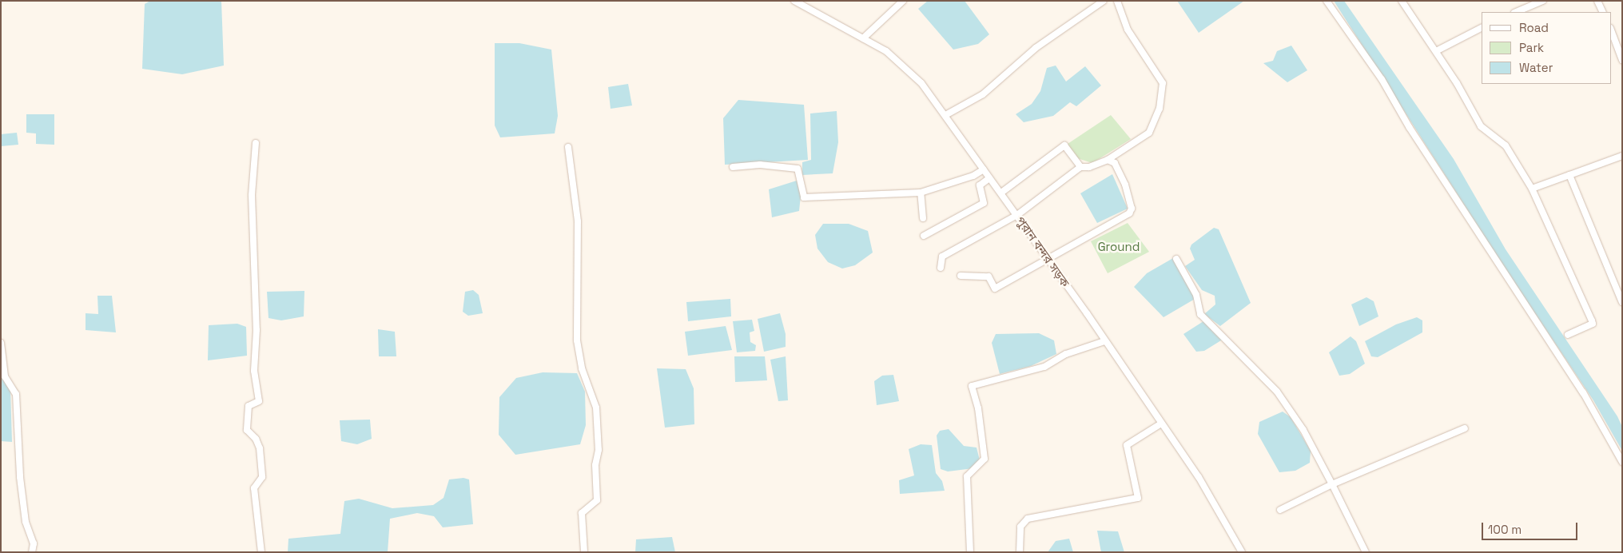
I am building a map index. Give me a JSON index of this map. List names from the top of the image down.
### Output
{
  "streets": {
    "street": ["পুরান বন্দর সড়ক"]
  },
  "parks": ["Ground"],
  "legend": ["Road", "Park", "Water"],
  "scale_bar": "100 m"
}
